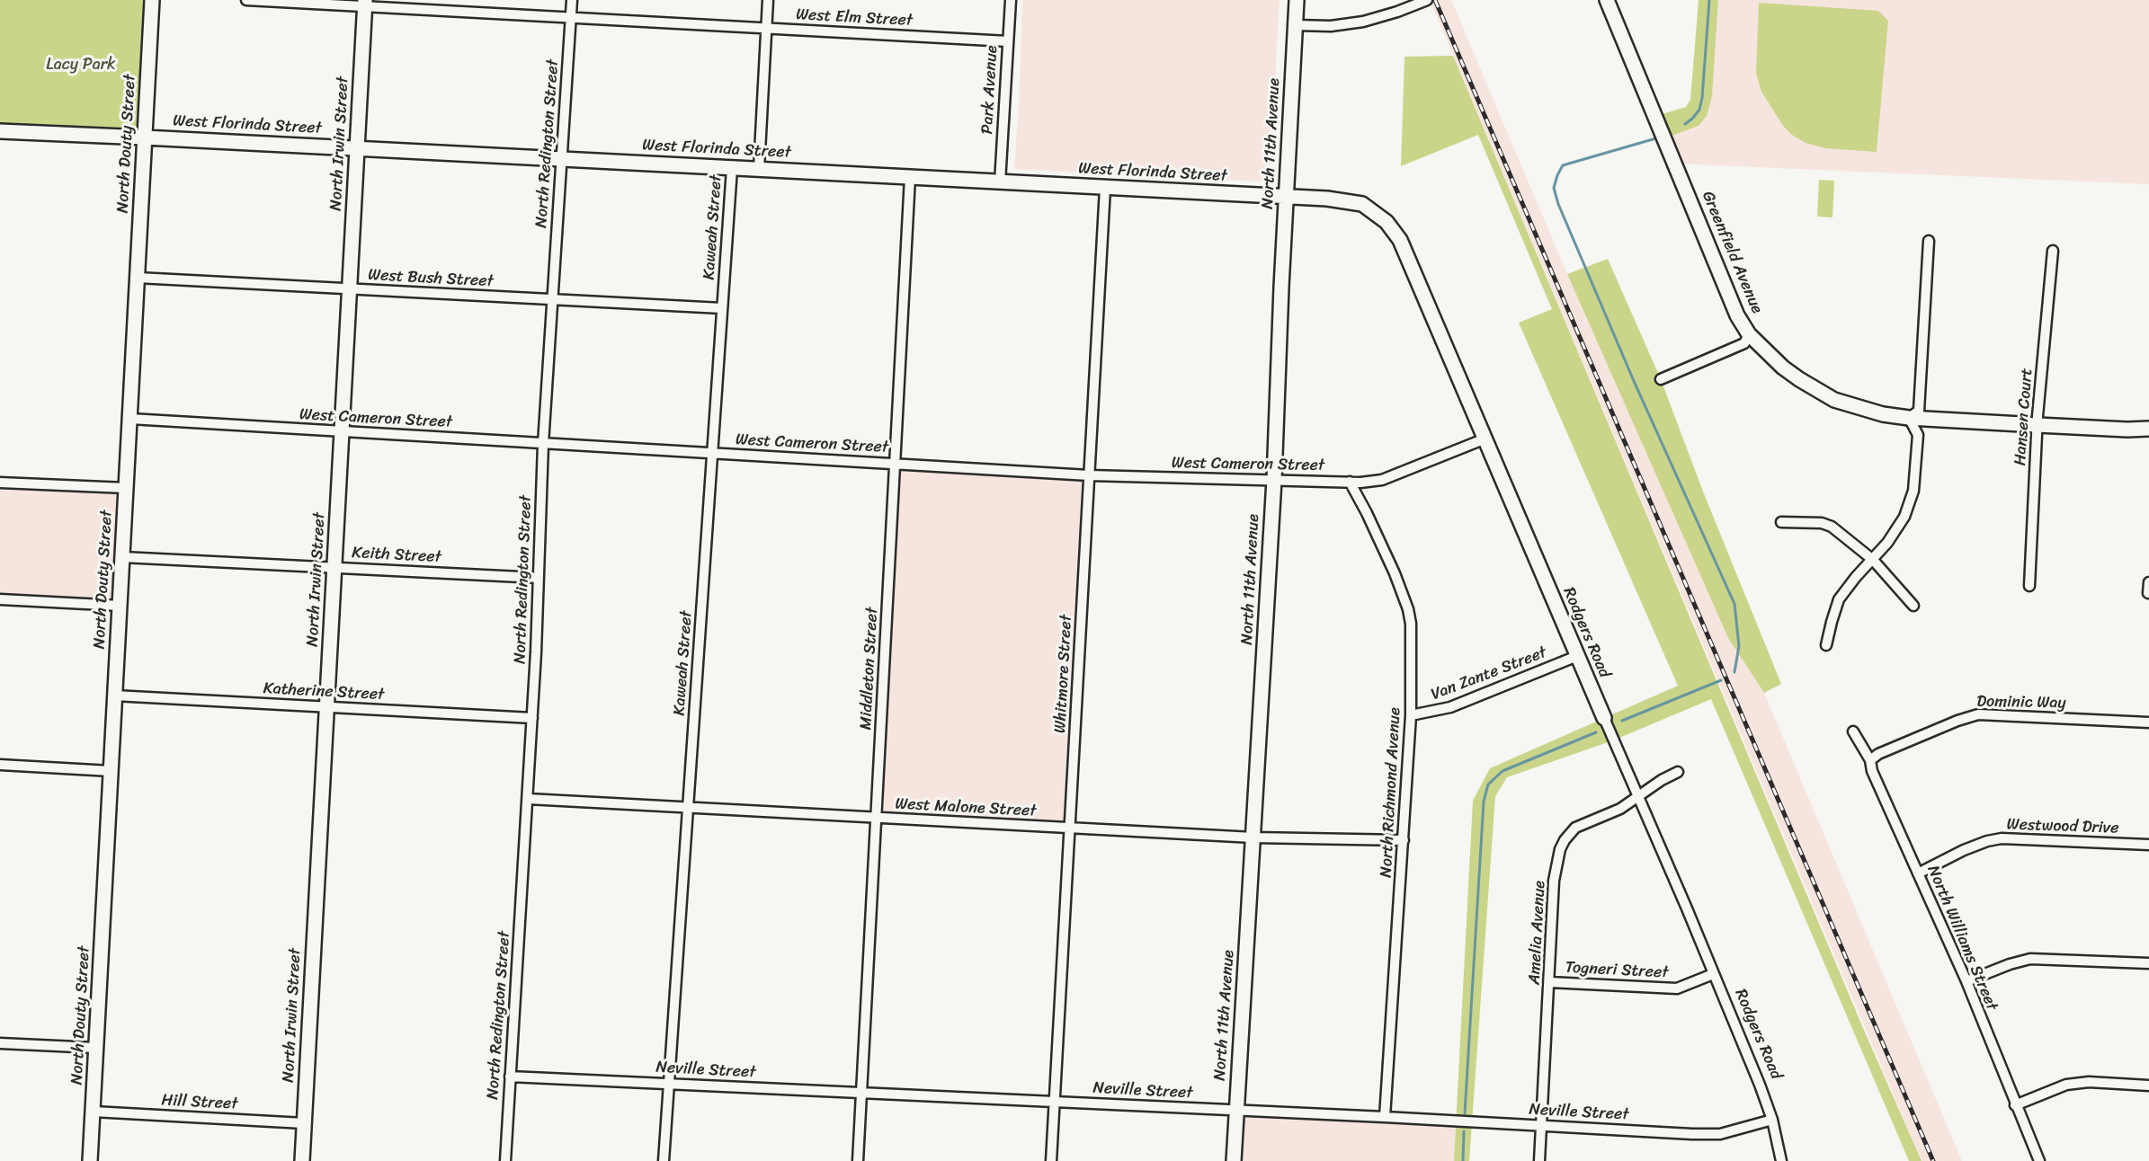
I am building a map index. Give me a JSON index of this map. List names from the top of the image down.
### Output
{
  "streets": {
    "street": [
      "West Elm Street",
      "Park Avenue",
      "West Florinda Street",
      "North Douty Street",
      "North Irwin Street",
      "North Redington Street",
      "North 11th Avenue",
      "Kaweah Street",
      "Greenfield Avenue",
      "West Bush Street",
      "Hansen Court",
      "West Cameron Street",
      "Keith Street",
      "Rodgers Road",
      "Middleton Street",
      "Whitmore Street",
      "Van Zante Street",
      "Katherine Street",
      "Dominic Way",
      "North Richmond Avenue",
      "West Malone Street",
      "Westwood Drive",
      "Amelia Avenue",
      "North Williams Street",
      "Togneri Street",
      "Neville Street",
      "Hill Street"
    ]
  },
  "crossings": [
    ["West Elm Street", "Park Avenue"],
    ["West Elm Street", "North Irwin Street"],
    ["West Elm Street", "North Redington Street"],
    ["Park Avenue", "West Florinda Street"],
    ["West Florinda Street", "North Douty Street"],
    ["West Florinda Street", "North Irwin Street"],
    ["West Florinda Street", "North Redington Street"],
    ["West Florinda Street", "North 11th Avenue"],
    ["West Florinda Street", "Kaweah Street"],
    ["West Florinda Street", "Rodgers Road"],
    ["West Florinda Street", "Middleton Street"],
    ["West Florinda Street", "Whitmore Street"],
    ["North Douty Street", "West Bush Street"],
    ["North Douty Street", "West Cameron Street"],
    ["North Douty Street", "Keith Street"],
    ["North Douty Street", "Katherine Street"],
    ["North Douty Street", "Hill Street"],
    ["North Irwin Street", "West Bush Street"],
    ["North Irwin Street", "West Cameron Street"],
    ["North Irwin Street", "Keith Street"],
    ["North Irwin Street", "Katherine Street"],
    ["North Irwin Street", "Hill Street"],
    ["North Redington Street", "West Bush Street"],
    ["North Redington Street", "West Cameron Street"],
    ["North Redington Street", "Keith Street"],
    ["North Redington Street", "Katherine Street"],
    ["North Redington Street", "West Malone Street"],
    ["North Redington Street", "Neville Street"],
    ["North 11th Avenue", "West Cameron Street"],
    ["North 11th Avenue", "Rodgers Road"],
    ["North 11th Avenue", "West Malone Street"],
    ["North 11th Avenue", "Neville Street"],
    ["Kaweah Street", "West Bush Street"],
    ["Kaweah Street", "West Cameron Street"],
    ["Kaweah Street", "West Malone Street"],
    ["Kaweah Street", "Neville Street"],
    ["Greenfield Avenue", "Hansen Court"],
    ["West Cameron Street", "Rodgers Road"],
    ["West Cameron Street", "Middleton Street"],
    ["West Cameron Street", "Whitmore Street"],
    ["West Cameron Street", "North Richmond Avenue"],
    ["Rodgers Road", "Van Zante Street"],
    ["Rodgers Road", "Amelia Avenue"],
    ["Rodgers Road", "Togneri Street"],
    ["Rodgers Road", "Neville Street"],
    ["Middleton Street", "West Malone Street"],
    ["Middleton Street", "Neville Street"],
    ["Whitmore Street", "West Malone Street"],
    ["Whitmore Street", "Neville Street"],
    ["Van Zante Street", "North Richmond Avenue"],
    ["Dominic Way", "North Williams Street"],
    ["North Richmond Avenue", "West Malone Street"],
    ["North Richmond Avenue", "Neville Street"],
    ["Westwood Drive", "North Williams Street"],
    ["Amelia Avenue", "Togneri Street"],
    ["Amelia Avenue", "Neville Street"]
  ],
  "parks": ["Lacy Park"]
}
